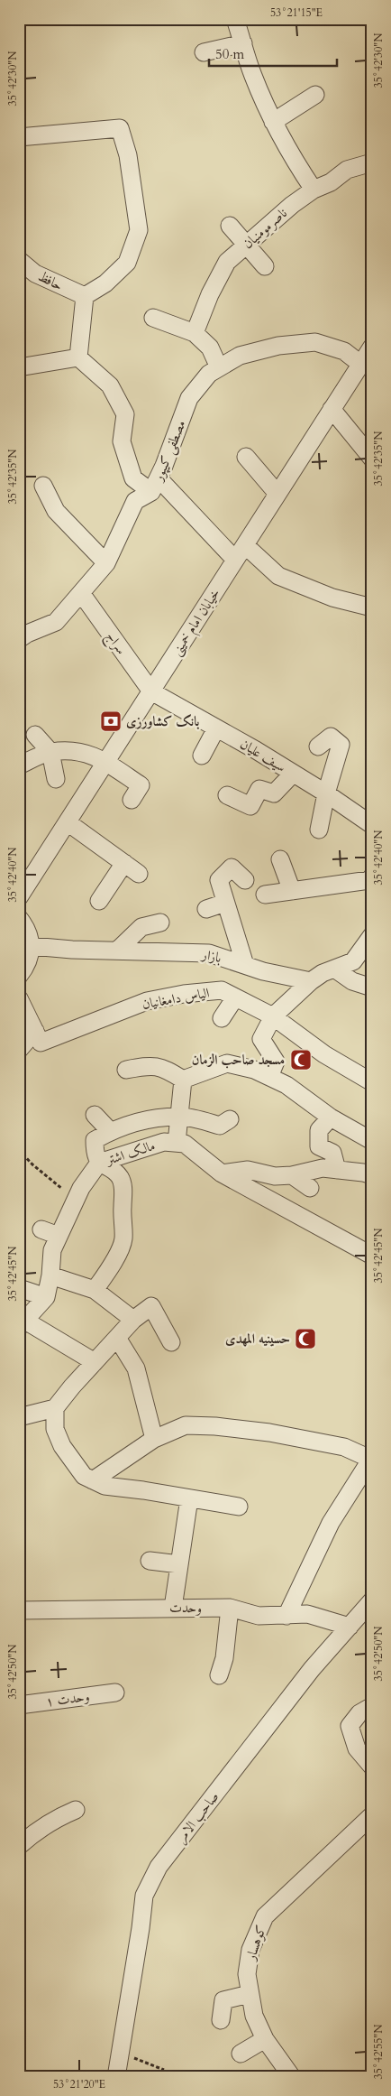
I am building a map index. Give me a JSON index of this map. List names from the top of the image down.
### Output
{
  "streets": {
    "street": [
      "ناصرمومنیان",
      "حافظ",
      "مصطفی کیپور",
      "خیابان امام خمینی",
      "سراج",
      "سیف علیان",
      "بازار",
      "الیاس دامغانیان",
      "مالک اشتر",
      "وحدت",
      "وحدت ۱",
      "صاحب الامر",
      "کوهسار"
    ]
  },
  "crossings": [
    ["مصطفی کیپور", "خیابان امام خمینی"],
    ["مصطفی کیپور", "سراج"],
    ["خیابان امام خمینی", "سراج"],
    ["خیابان امام خمینی", "سیف علیان"],
    ["سراج", "سیف علیان"],
    ["وحدت", "صاحب الامر"]
  ],
  "places": {
    "bank": ["بانک کشاورزی"],
    "mosque": ["مسجد صاحب الزمان", "حسینیه المهدی"]
  },
  "scale_bar": "50 m",
  "coordinates": [
    "53°21'15\"E",
    "35°42'30\"N",
    "35°42'35\"N",
    "35°42'40\"N",
    "35°42'45\"N",
    "35°42'50\"N",
    "35°42'55\"N",
    "53°21'20\"E"
  ]
}
